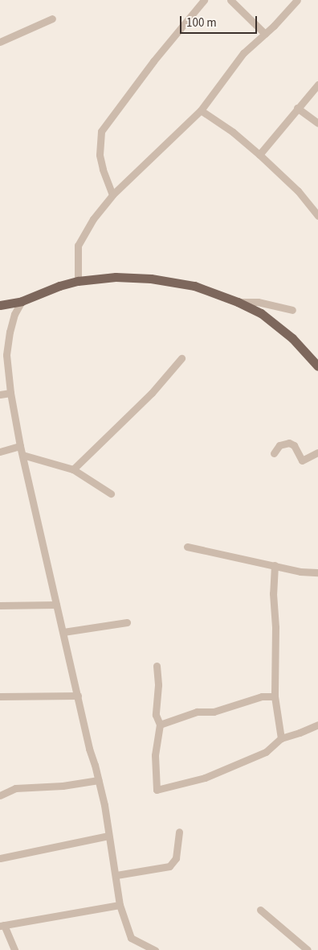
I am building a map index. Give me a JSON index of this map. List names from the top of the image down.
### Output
{
  "scale_bar": "100 m"
}
